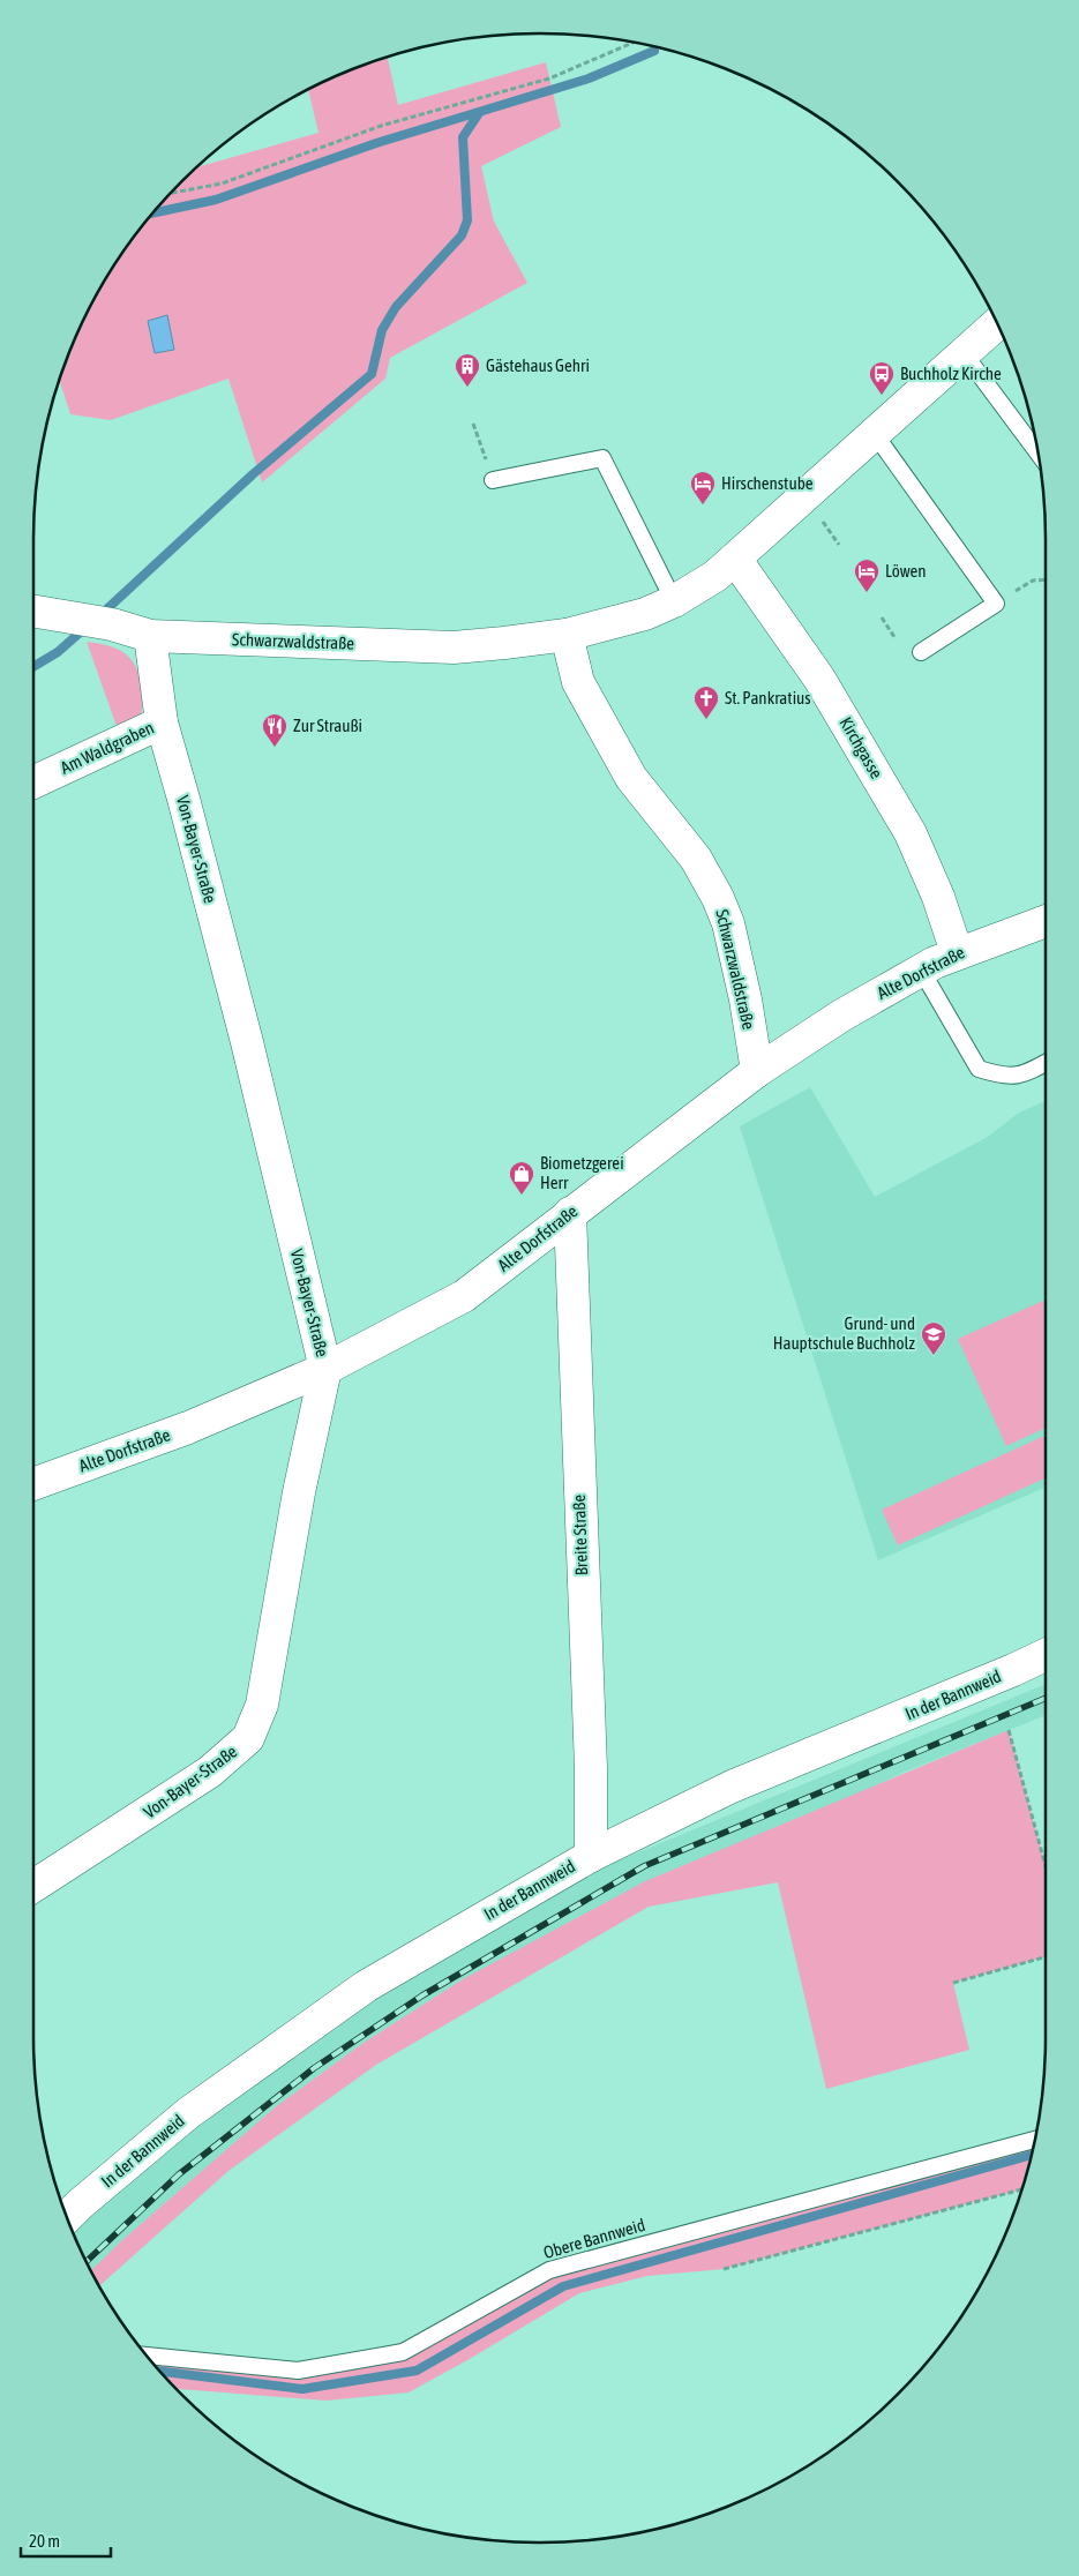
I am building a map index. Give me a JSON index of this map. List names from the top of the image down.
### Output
{
  "streets": {
    "street": [
      "Schwarzwaldstraße",
      "Am Waldgraben",
      "Kirchgasse",
      "Von-Bayer-Straße",
      "Alte Dorfstraße",
      "Breite Straße",
      "In der Bannweid"
    ],
    "lane": ["Obere Bannweid"]
  },
  "crossings": [
    ["Schwarzwaldstraße", "Kirchgasse"],
    ["Schwarzwaldstraße", "Von-Bayer-Straße"],
    ["Schwarzwaldstraße", "Alte Dorfstraße"],
    ["Am Waldgraben", "Von-Bayer-Straße"],
    ["Kirchgasse", "Alte Dorfstraße"],
    ["Von-Bayer-Straße", "Alte Dorfstraße"],
    ["Alte Dorfstraße", "Breite Straße"],
    ["Breite Straße", "In der Bannweid"]
  ],
  "places": {
    "building": ["Gästehaus Gehri"],
    "bus stop": ["Buchholz Kirche"],
    "hotel": ["Hirschenstube", "Löwen"],
    "church": ["St. Pankratius"],
    "restaurant": ["Zur Straußi"],
    "shop": ["Biometzgerei Herr"],
    "school or university": ["Grund- und Hauptschule Buchholz"]
  },
  "scale_bar": "20 m"
}
